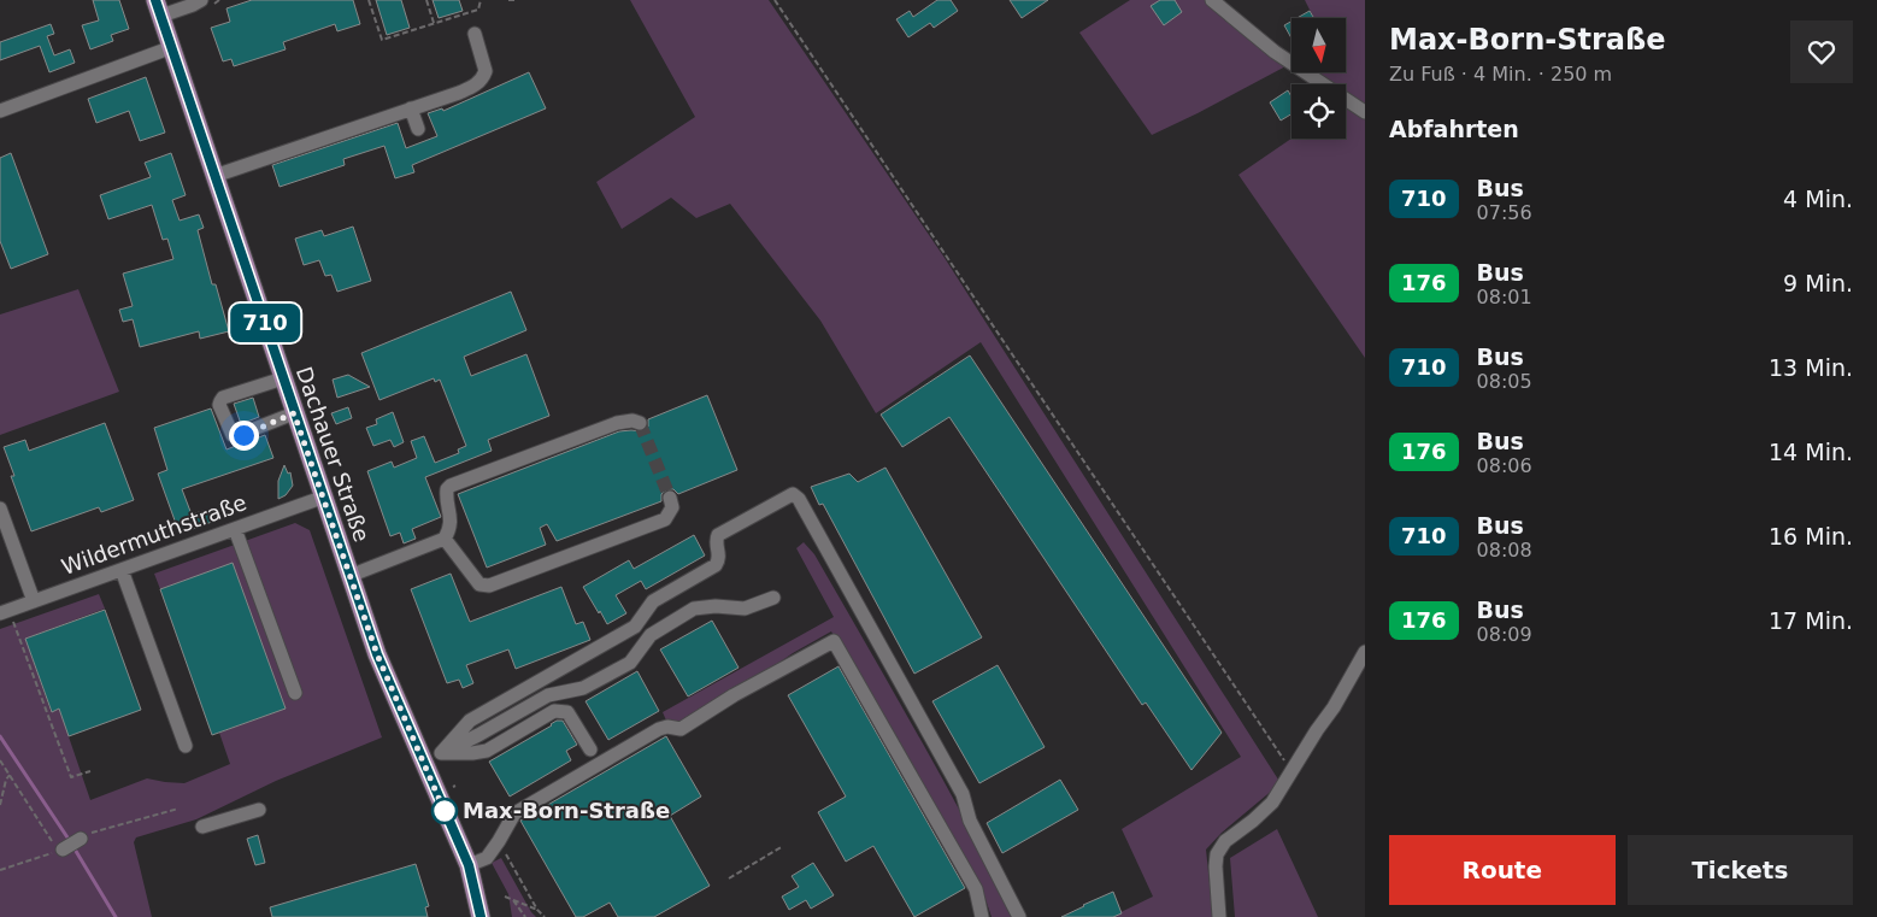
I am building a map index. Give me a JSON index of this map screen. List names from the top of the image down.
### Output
{
  "streets": {
    "main road": ["Dachauer Straße"],
    "street": ["Wildermuthstraße"]
  },
  "crossings": [
    ["Dachauer Straße", "Wildermuthstraße"]
  ],
  "places": ["Max-Born-Straße"],
  "lines": ["bus line 710"],
  "north": "bottom",
  "page": {
    "on_map": "710",
    "heading": [
      ["Max-Born-Straße", "Zu Fuß · 4 Min. · 250 m"],
      "Abfahrten"
    ],
    "list": [
      {
        "mark": "710",
        "name": "Bus",
        "note": "07:56",
        "value": "4 Min."
      },
      {
        "mark": "176",
        "name": "Bus",
        "note": "08:01",
        "value": "9 Min."
      },
      {
        "mark": "710",
        "name": "Bus",
        "note": "08:05",
        "value": "13 Min."
      },
      {
        "mark": "176",
        "name": "Bus",
        "note": "08:06",
        "value": "14 Min."
      },
      {
        "mark": "710",
        "name": "Bus",
        "note": "08:08",
        "value": "16 Min."
      },
      {
        "mark": "176",
        "name": "Bus",
        "note": "08:09",
        "value": "17 Min."
      }
    ],
    "buttons": ["Route", "Tickets"]
  }
}
